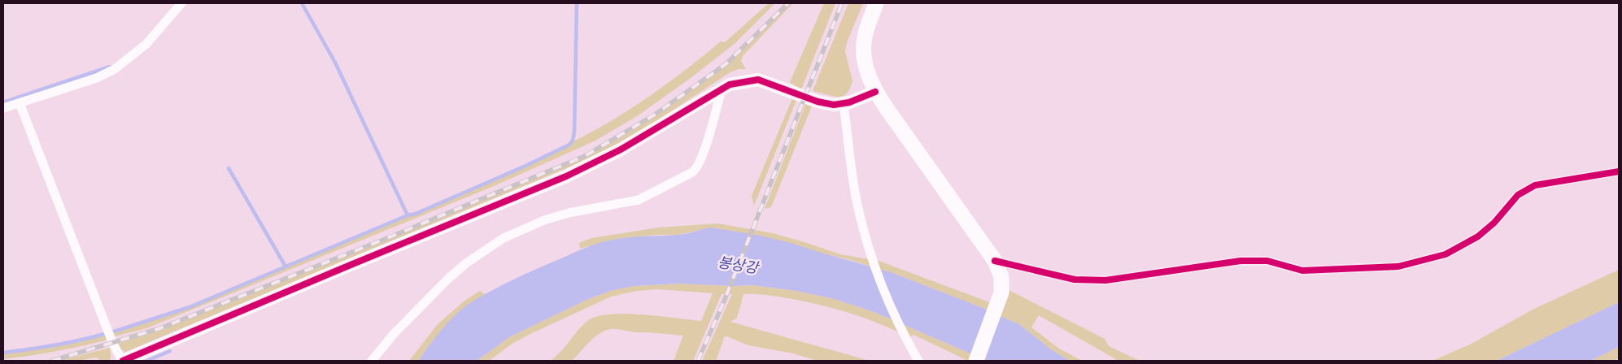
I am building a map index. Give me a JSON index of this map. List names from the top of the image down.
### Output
{
  "water": ["봉상강"]
}
